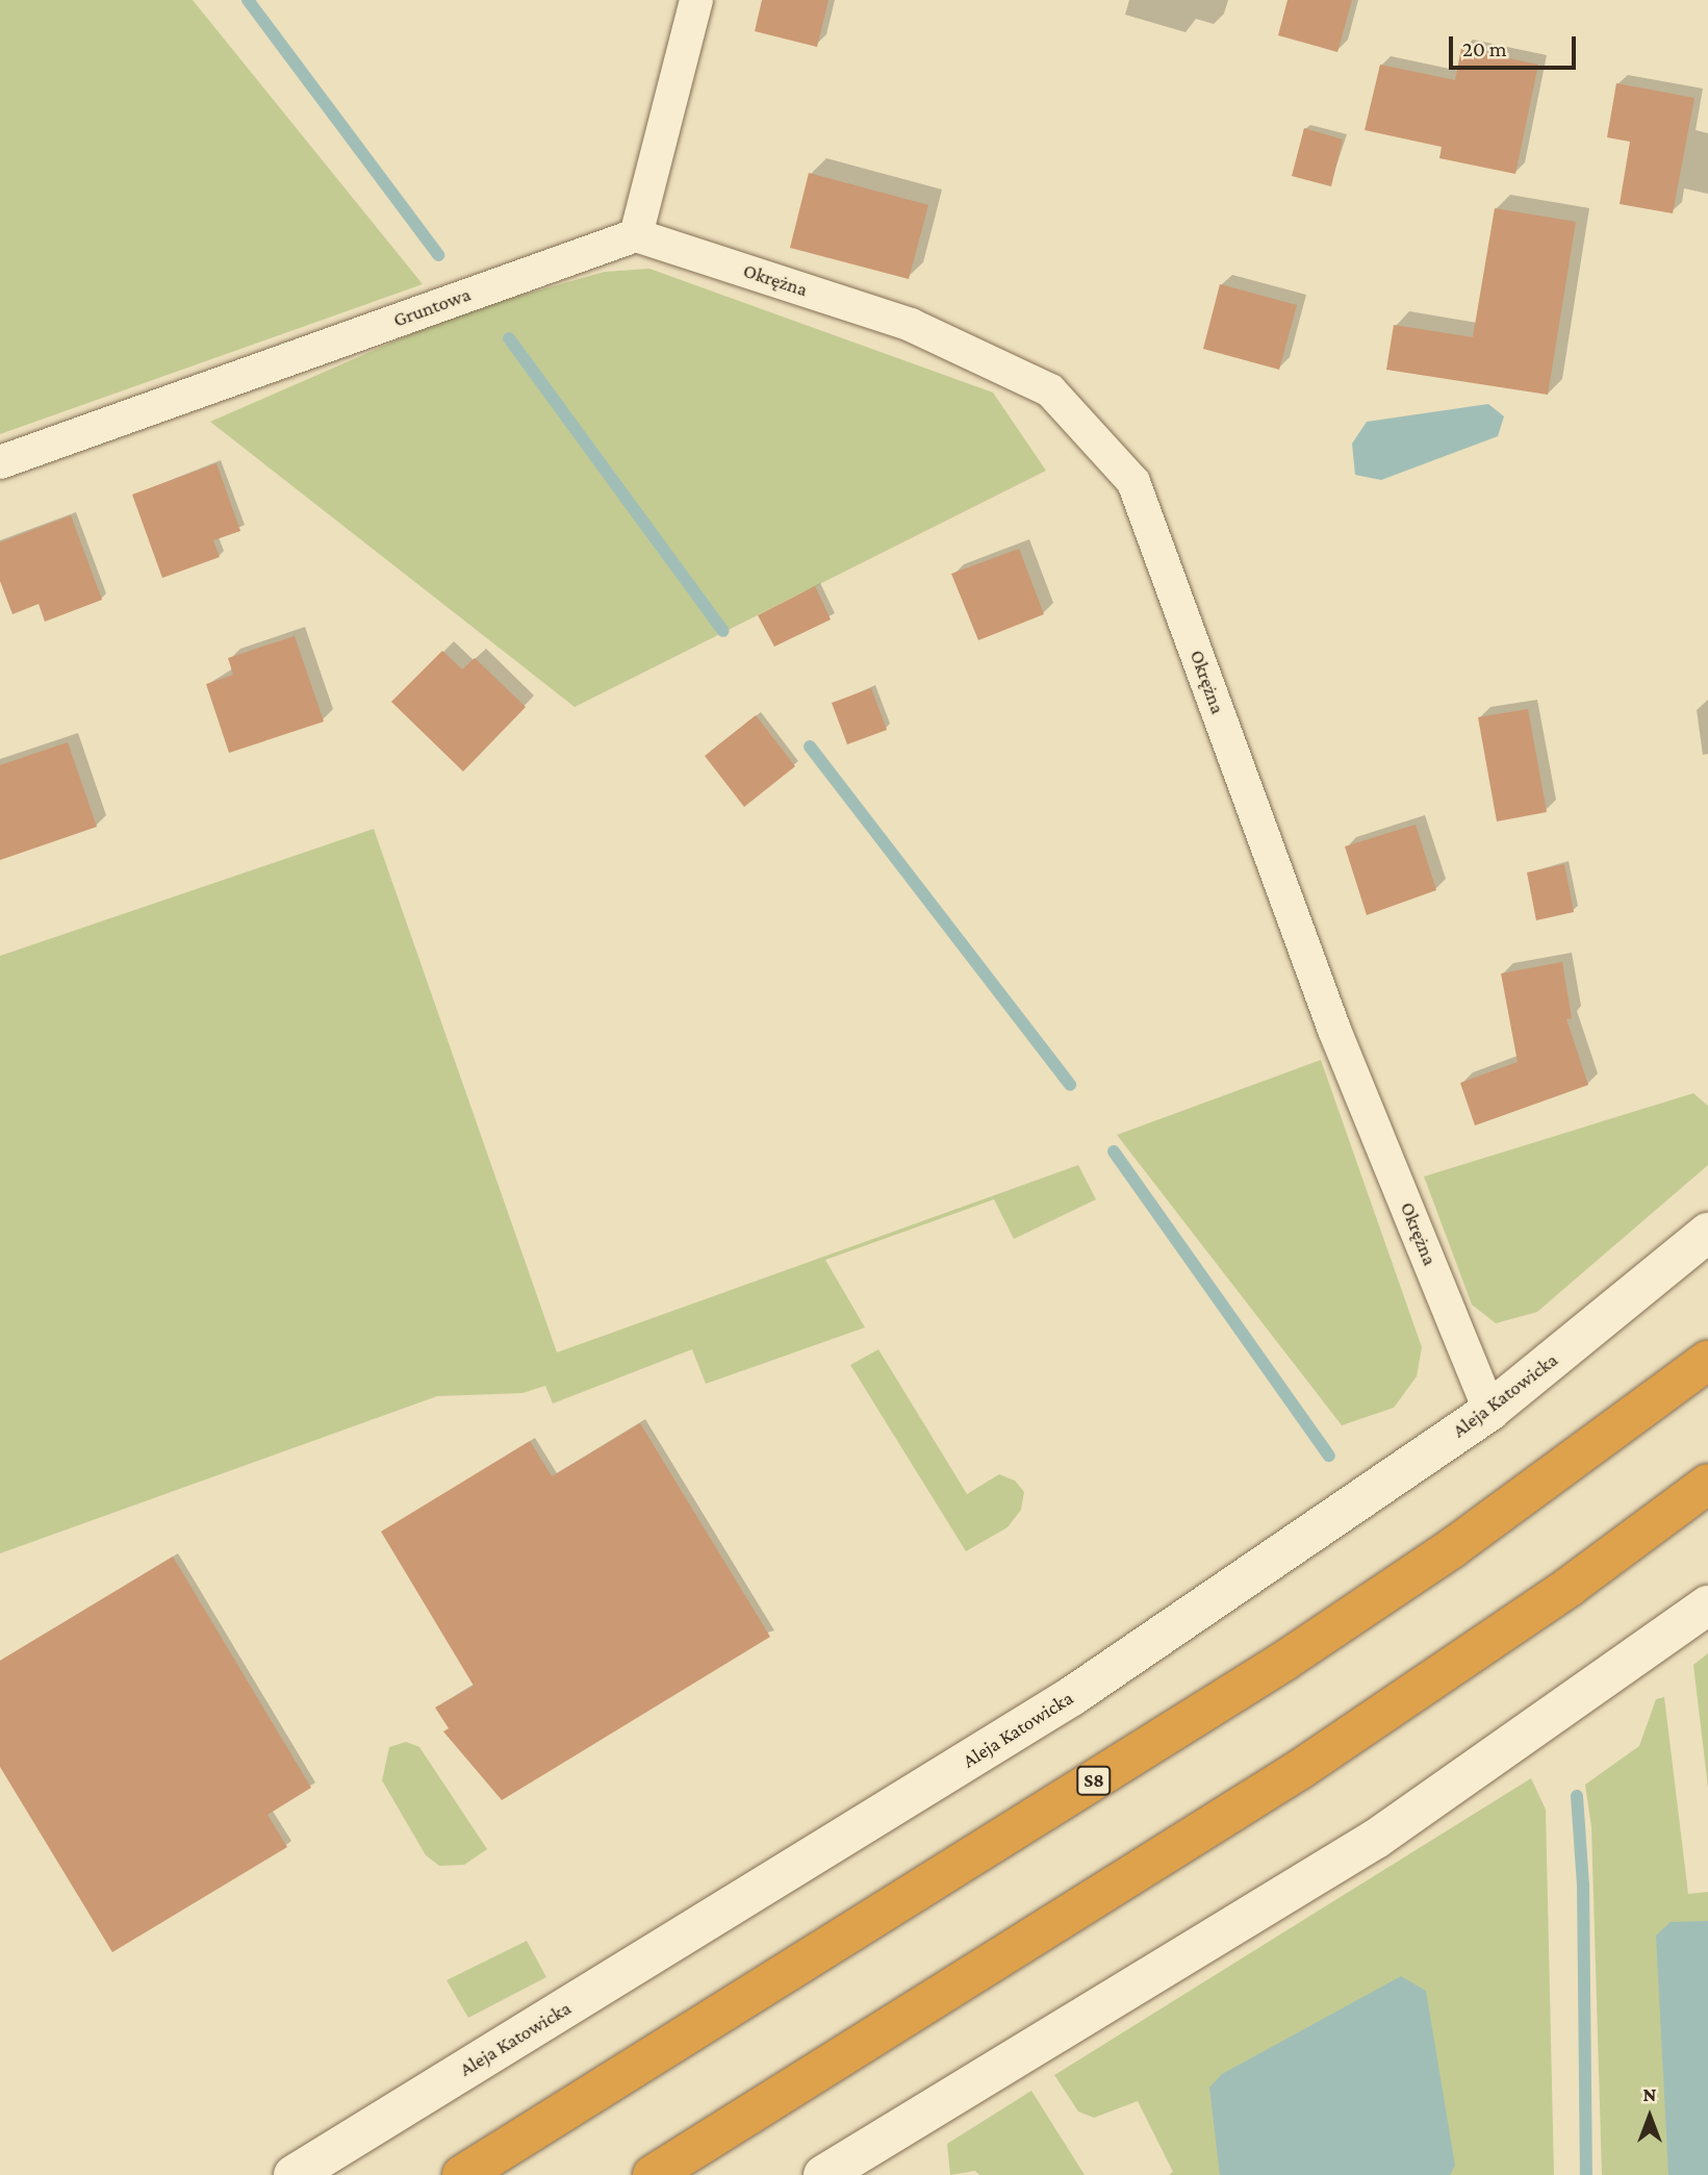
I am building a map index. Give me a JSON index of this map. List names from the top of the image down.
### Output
{
  "streets": {
    "highway": ["S8"],
    "street": ["Okrężna", "Gruntowa", "Aleja Katowicka"]
  },
  "crossings": [
    ["Okrężna", "Gruntowa"],
    ["Okrężna", "Aleja Katowicka"]
  ],
  "scale_bar": "20 m",
  "north": "top"
}
